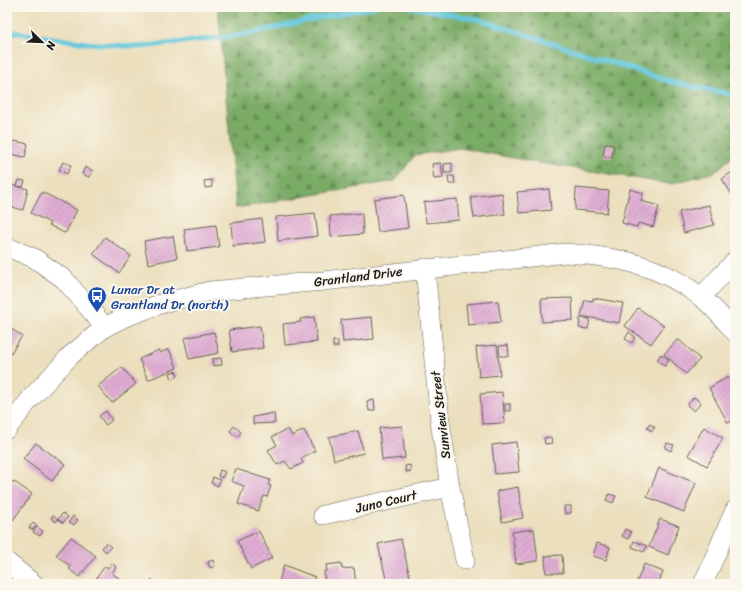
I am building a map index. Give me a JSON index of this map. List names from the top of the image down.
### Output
{
  "streets": {
    "street": ["Grantland Drive", "Sunview Street", "Juno Court"]
  },
  "crossings": [
    ["Grantland Drive", "Sunview Street"],
    ["Sunview Street", "Juno Court"]
  ],
  "places": {
    "bus stop": ["Lunar Dr at Grantland Dr (north)"]
  },
  "north": "bottom right"
}
